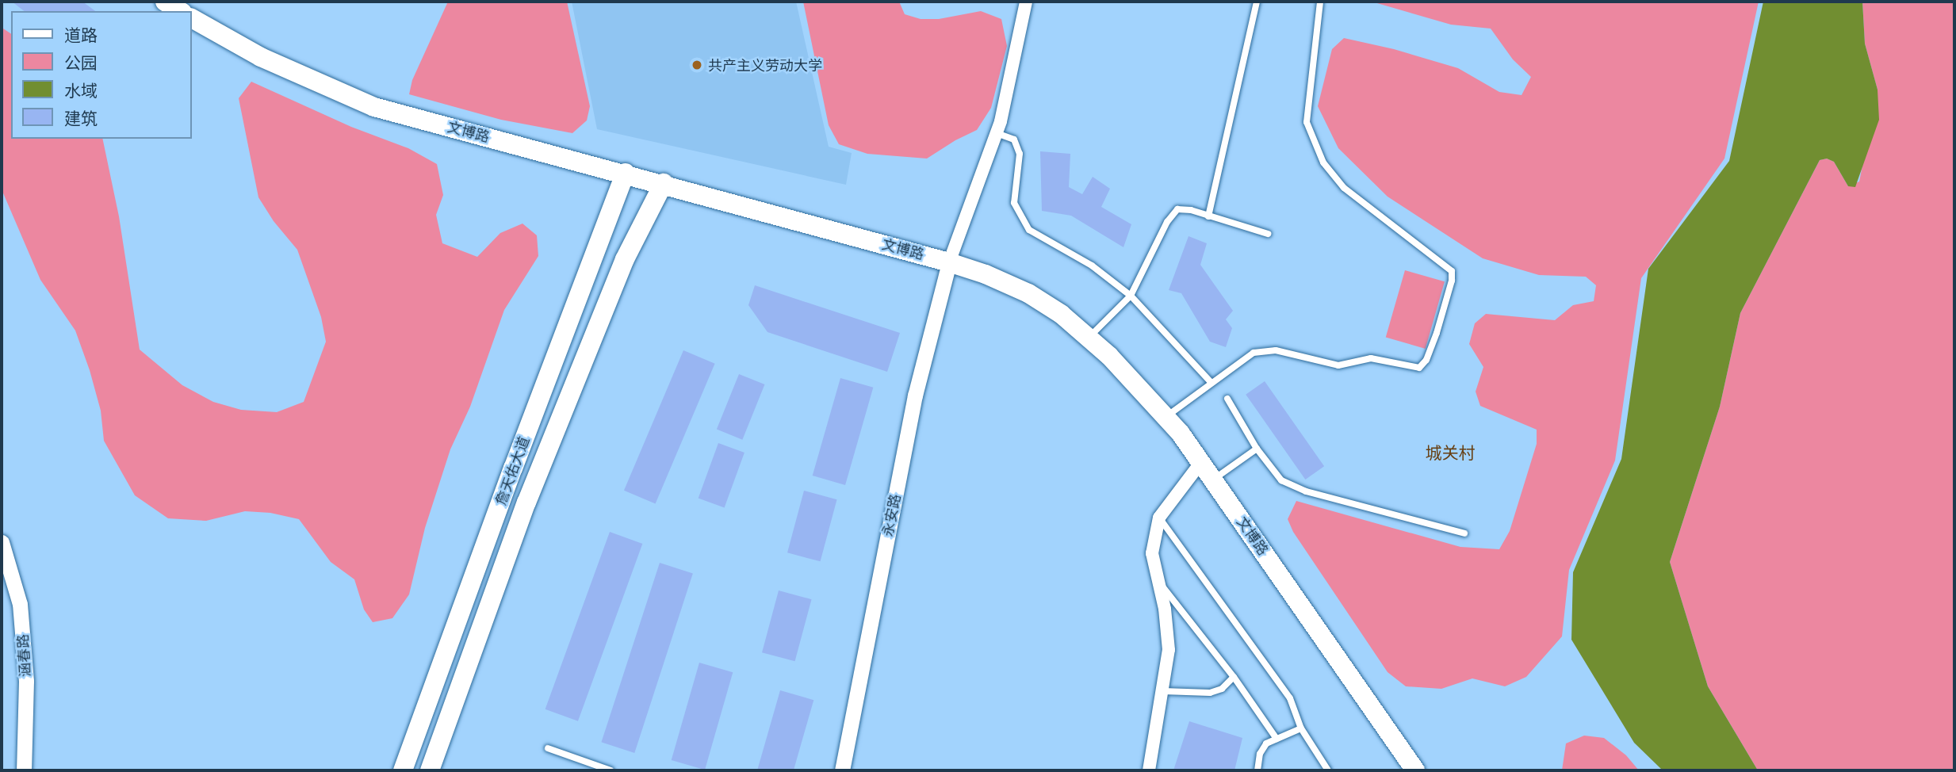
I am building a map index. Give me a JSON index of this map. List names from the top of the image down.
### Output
{
  "streets": {
    "main road": ["文博路", "詹天佑大道"],
    "street": ["永安路", "涵春路"]
  },
  "crossings": [
    ["文博路", "詹天佑大道"],
    ["文博路", "永安路"]
  ],
  "districts": ["城关村"],
  "places": ["共产主义劳动大学"],
  "legend": [
    "道路",
    "公园",
    "水域",
    "建筑"
  ]
}
